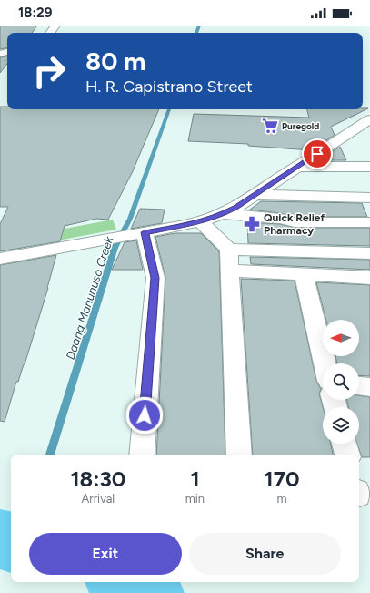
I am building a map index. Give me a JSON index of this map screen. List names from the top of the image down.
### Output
{
  "water": ["Daang Manunuso Creek"],
  "places": {
    "supermarket": ["Puregold"],
    "pharmacy": ["Quick Relief Pharmacy"]
  },
  "north": "left",
  "page": {
    "status": "18:29",
    "turn": ["80 m", "H. R. Capistrano Street"],
    "eta": [
      "18:30",
      "Arrival",
      "1",
      "min",
      "170",
      "m"
    ],
    "buttons": ["Exit", "Share"]
  }
}
